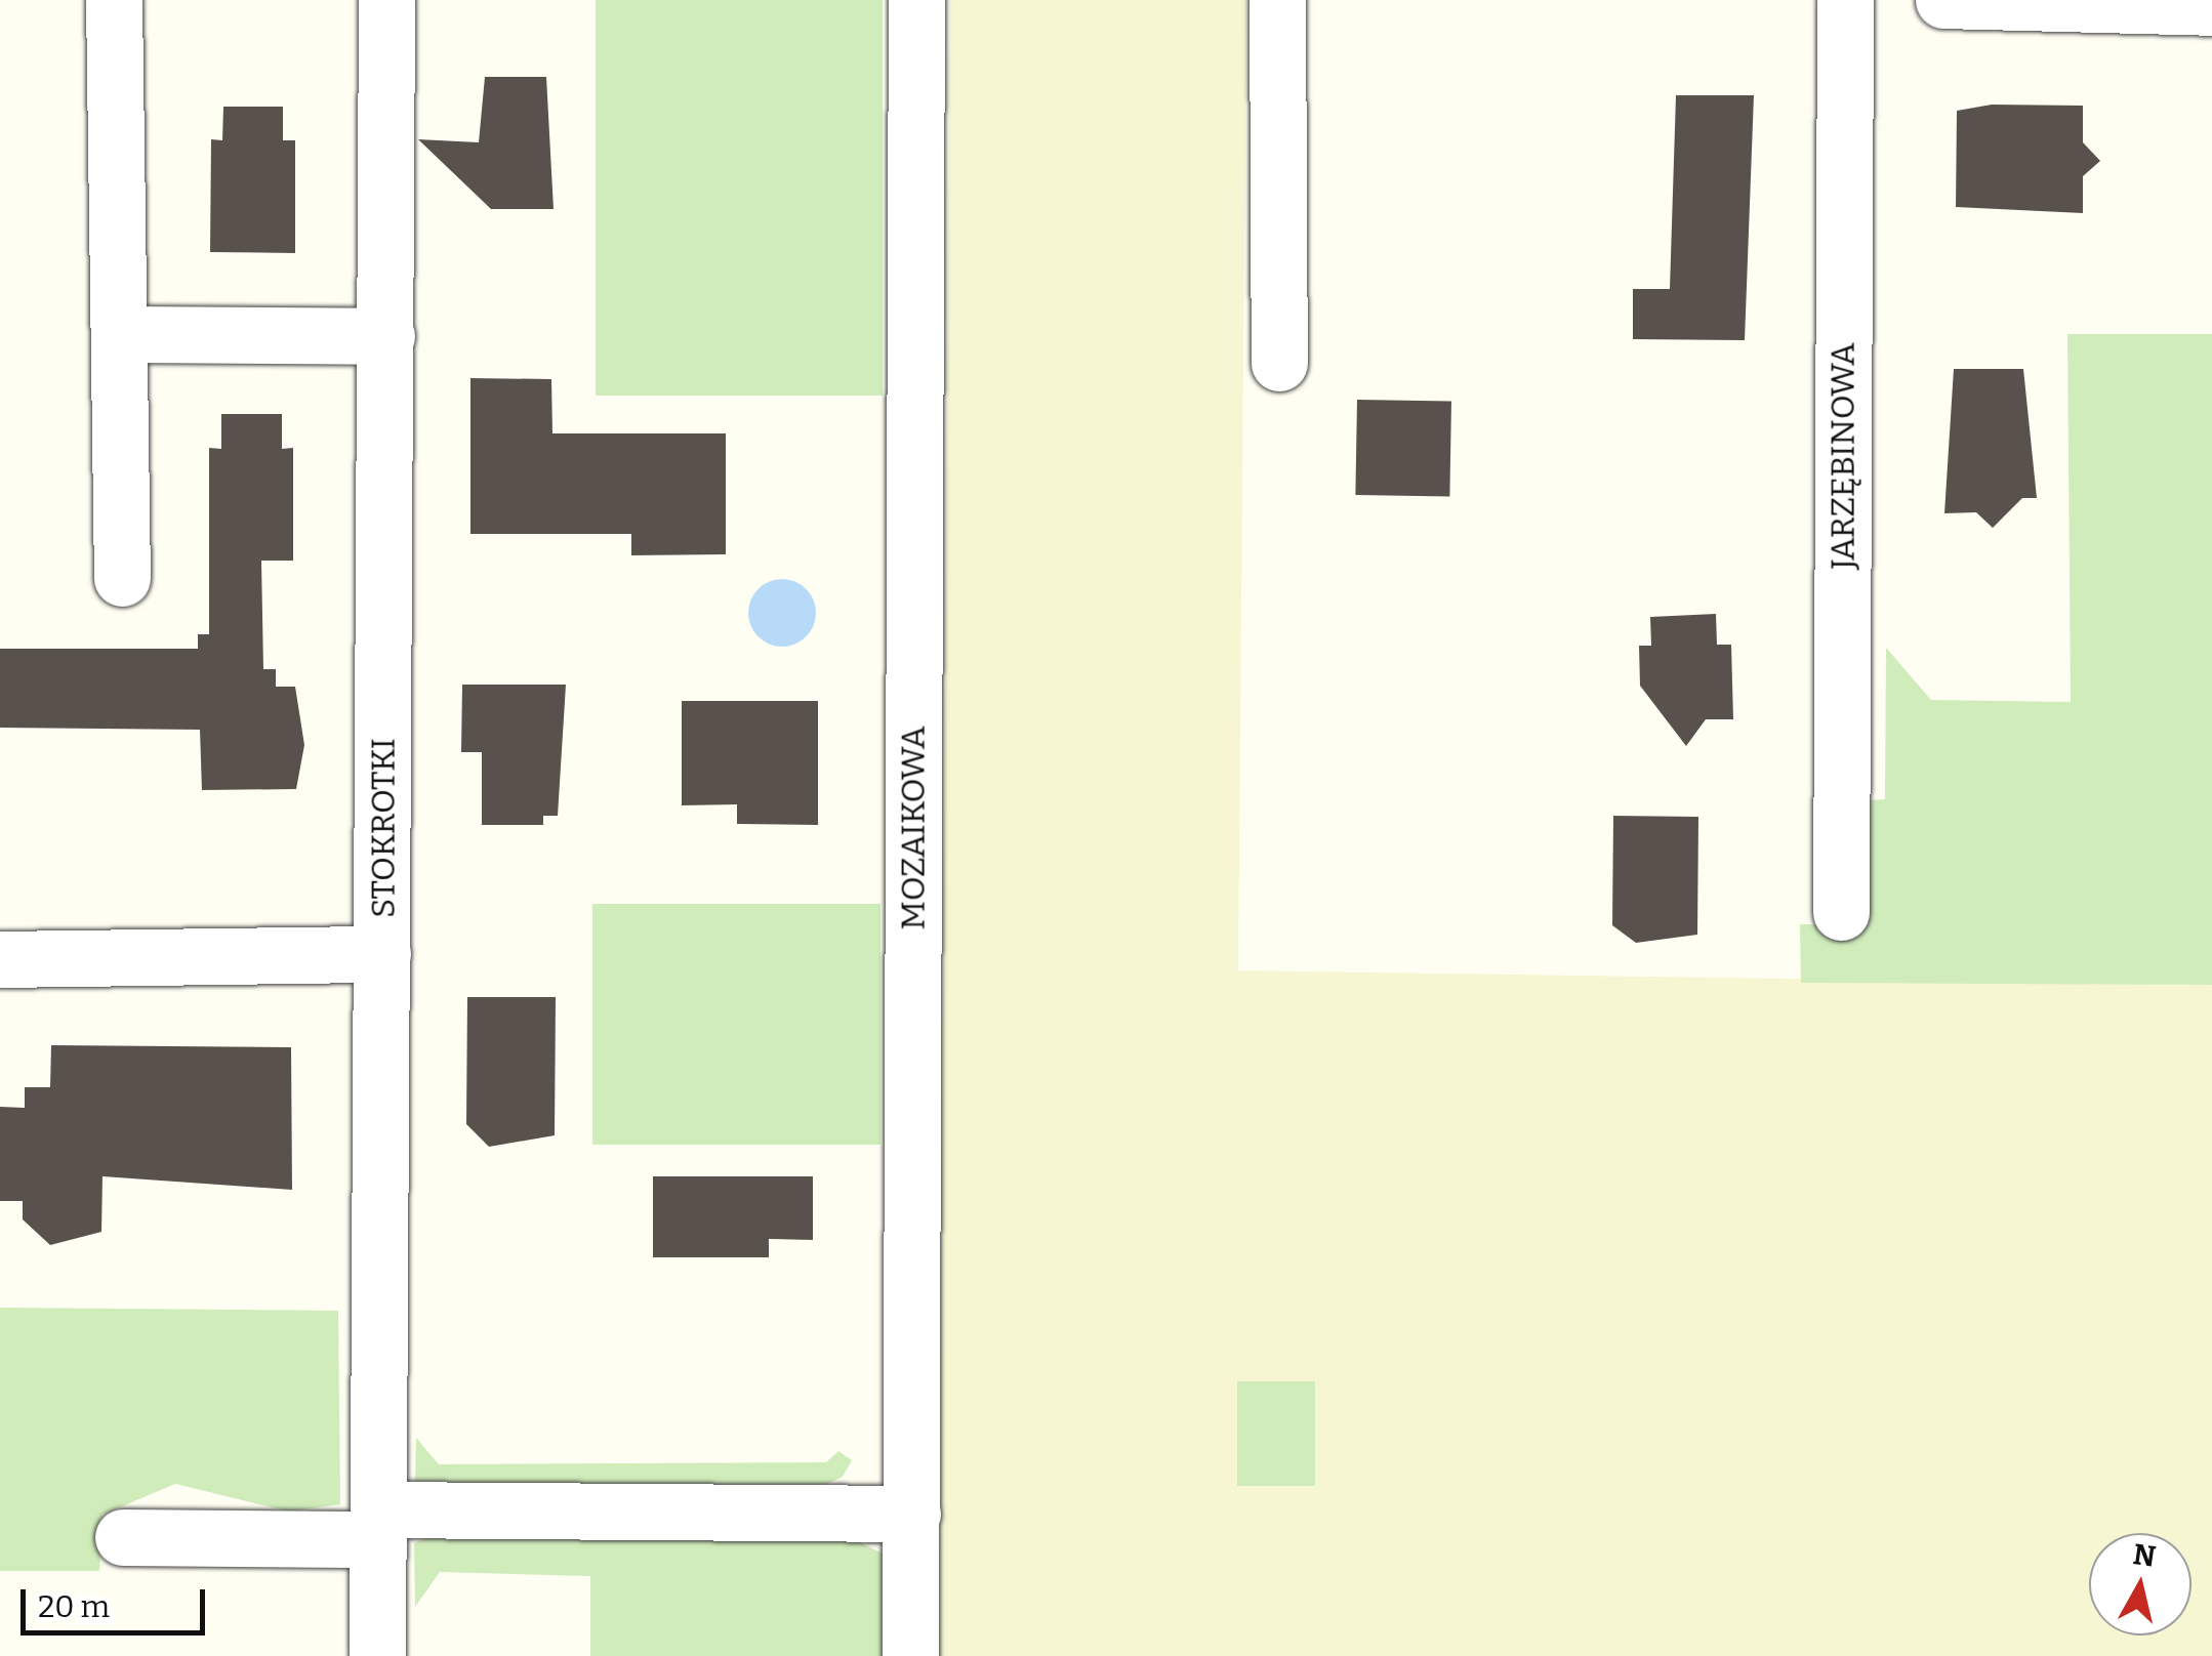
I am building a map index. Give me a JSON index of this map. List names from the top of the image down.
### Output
{
  "streets": {
    "street": ["JARZĘBINOWA", "STOKROTKI", "MOZAIKOWA"]
  },
  "scale_bar": "20 m",
  "north": "top"
}
